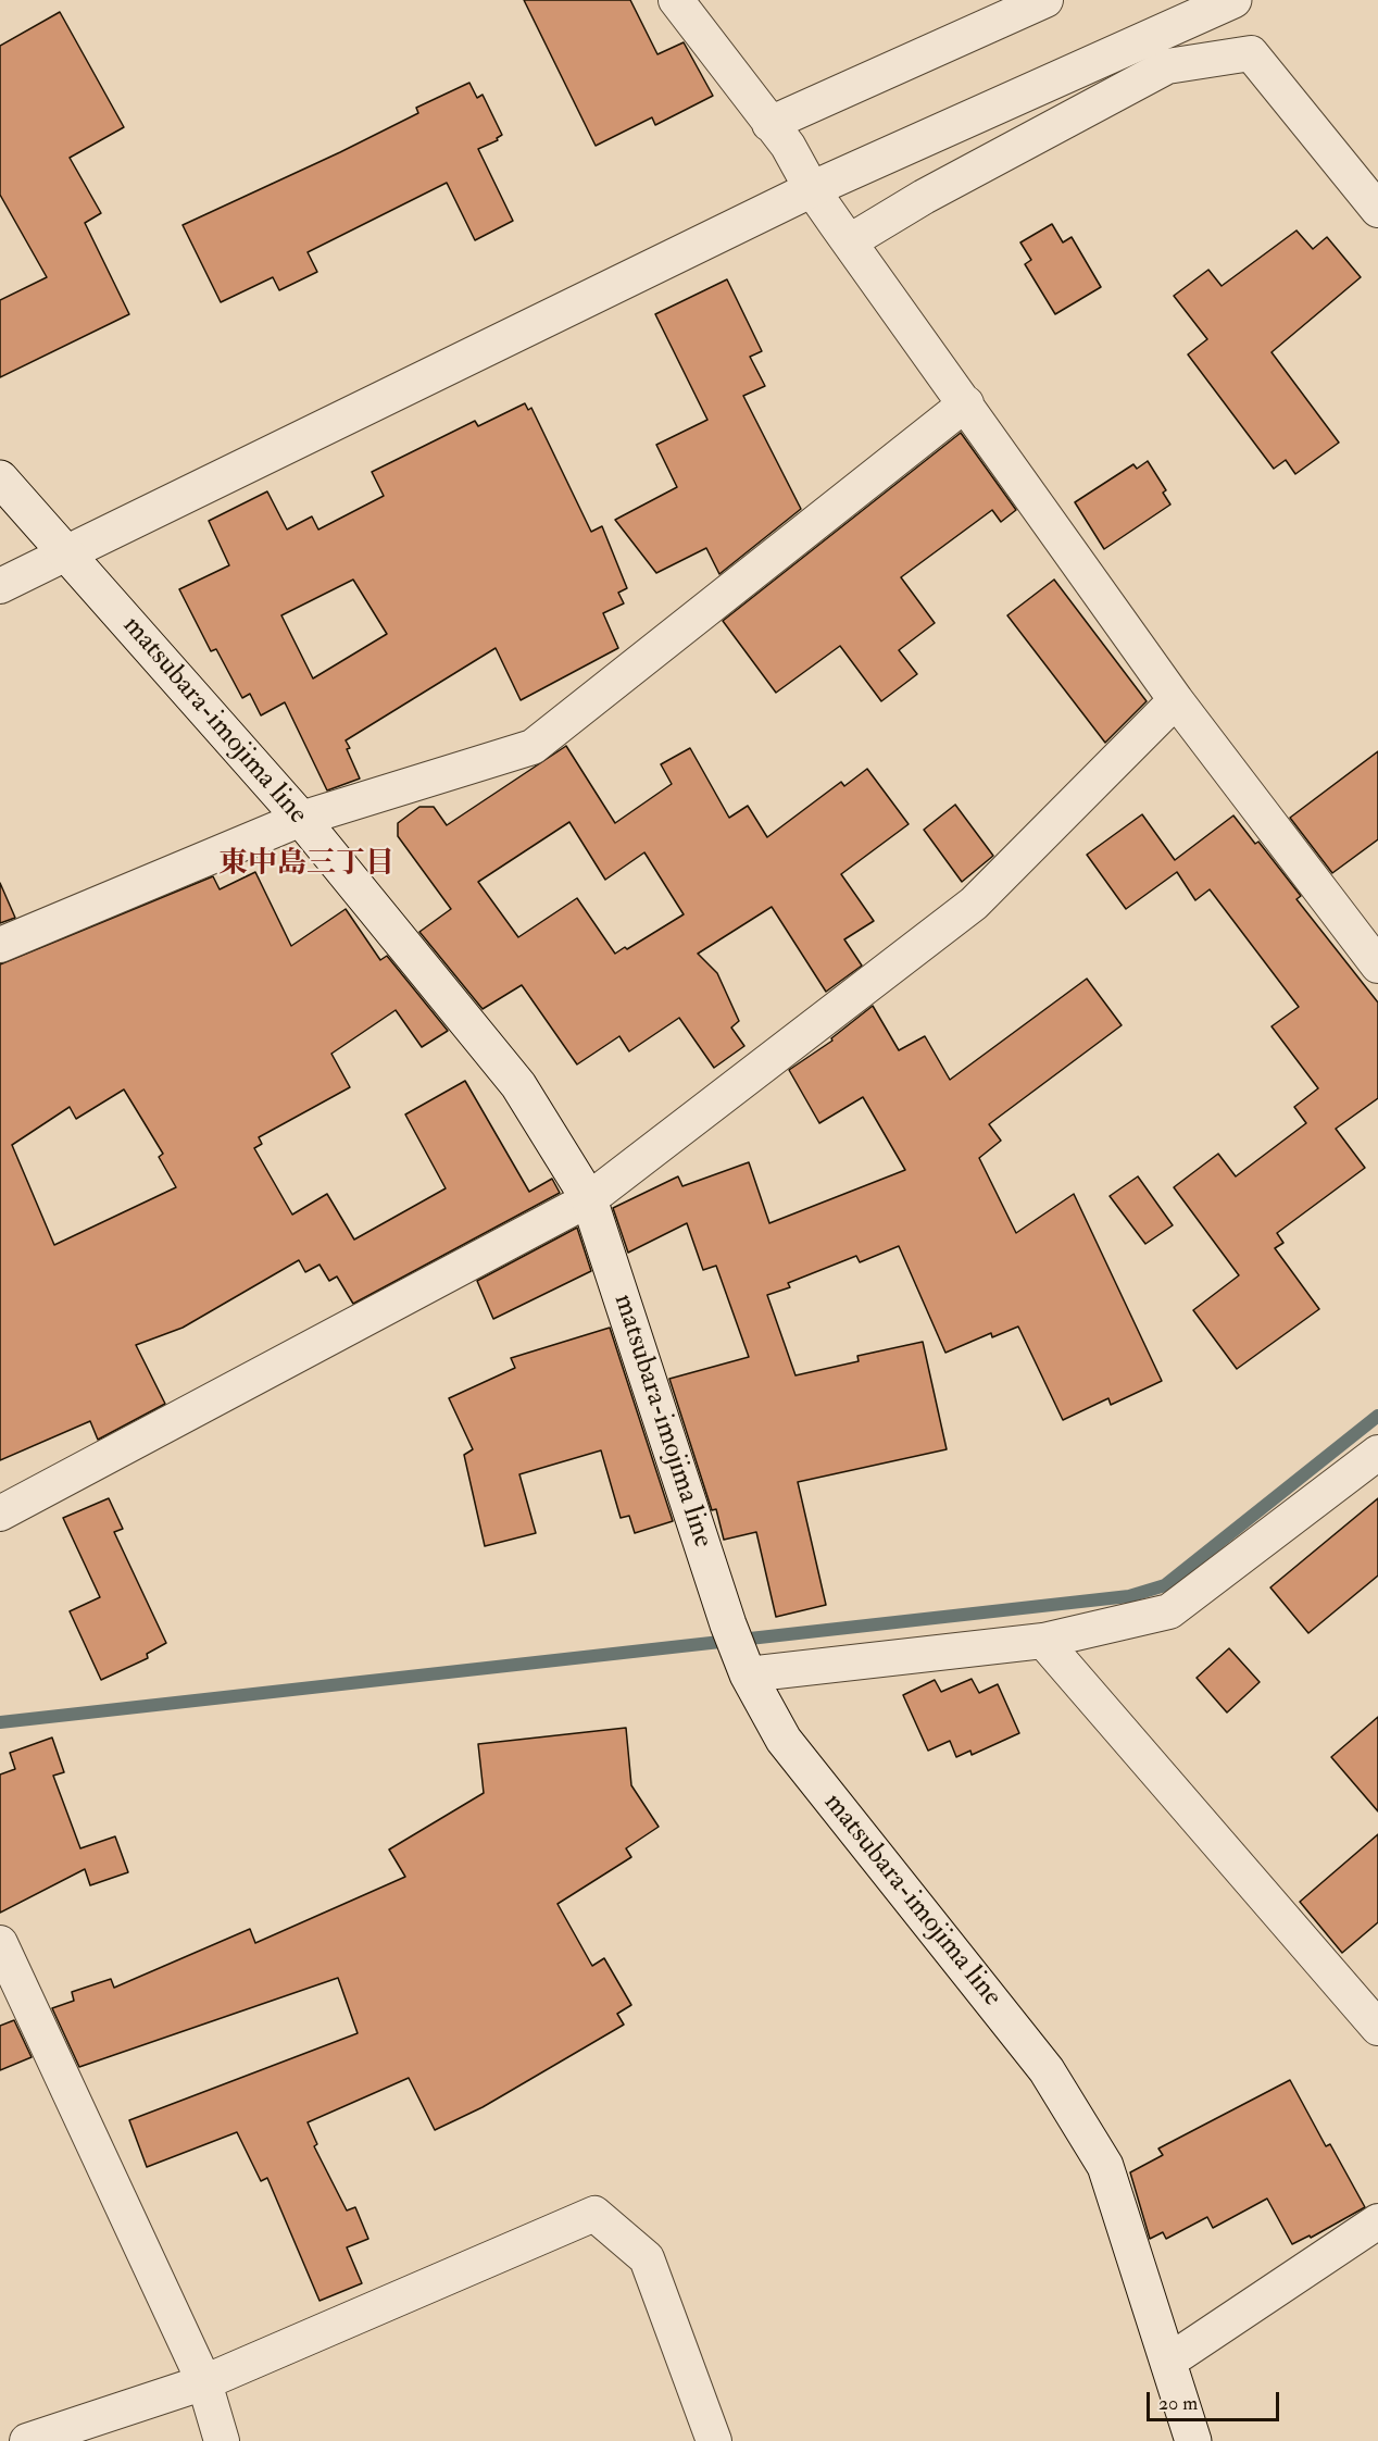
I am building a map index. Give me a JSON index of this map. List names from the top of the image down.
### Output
{
  "streets": {
    "main road": ["matsubara-imojima line"]
  },
  "districts": ["東中島三丁目"],
  "scale_bar": "20 m"
}
